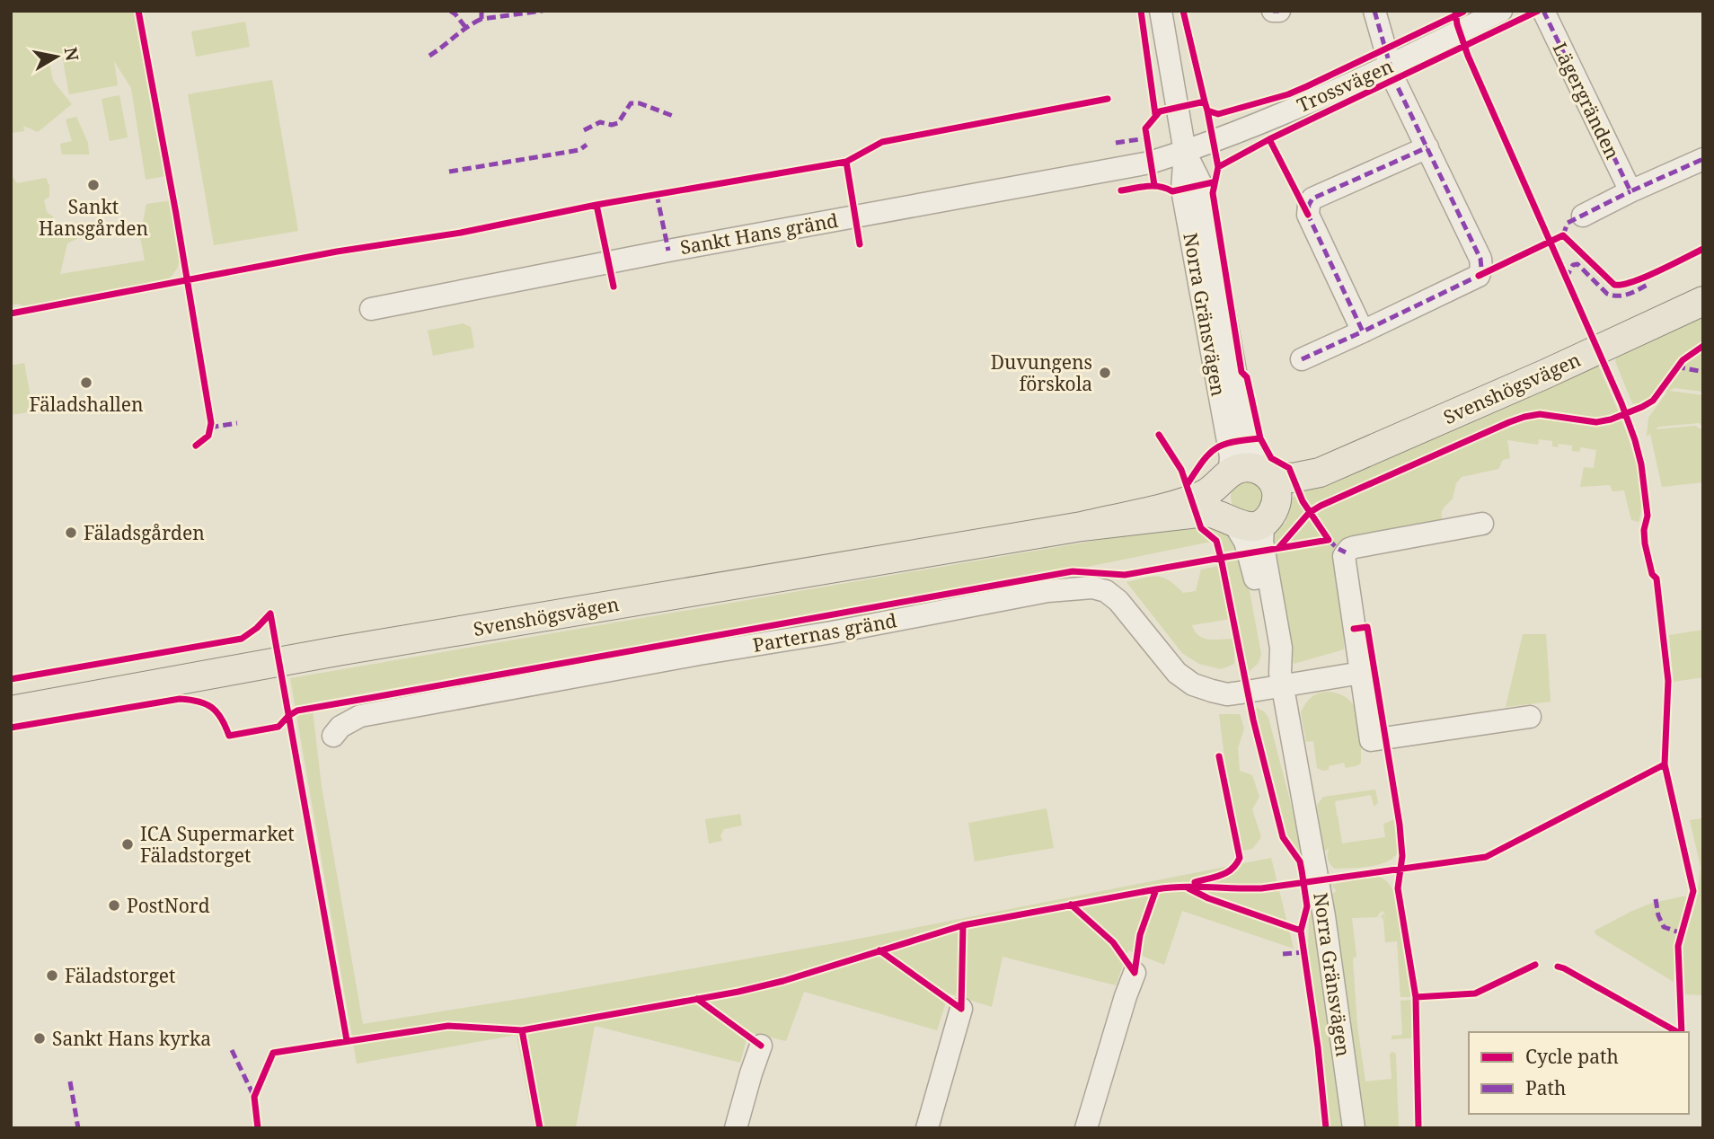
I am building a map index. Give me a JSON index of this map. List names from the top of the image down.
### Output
{
  "streets": {
    "main road": ["Svenshögsvägen"],
    "street": [
      "Trossvägen",
      "Lägergränden",
      "Sankt Hans gränd",
      "Norra Gränsvägen",
      "Parternas gränd"
    ]
  },
  "crossings": [
    ["Trossvägen", "Sankt Hans gränd"],
    ["Trossvägen", "Norra Gränsvägen"],
    ["Sankt Hans gränd", "Norra Gränsvägen"],
    ["Norra Gränsvägen", "Svenshögsvägen"],
    ["Norra Gränsvägen", "Parternas gränd"]
  ],
  "places": [
    "Sankt Hansgården",
    "Duvungens förskola",
    "Fäladshallen",
    "Fäladsgården",
    "ICA Supermarket Fäladstorget",
    "PostNord",
    "Fäladstorget",
    "Sankt Hans kyrka"
  ],
  "legend": ["Cycle path", "Path"],
  "north": "right"
}
